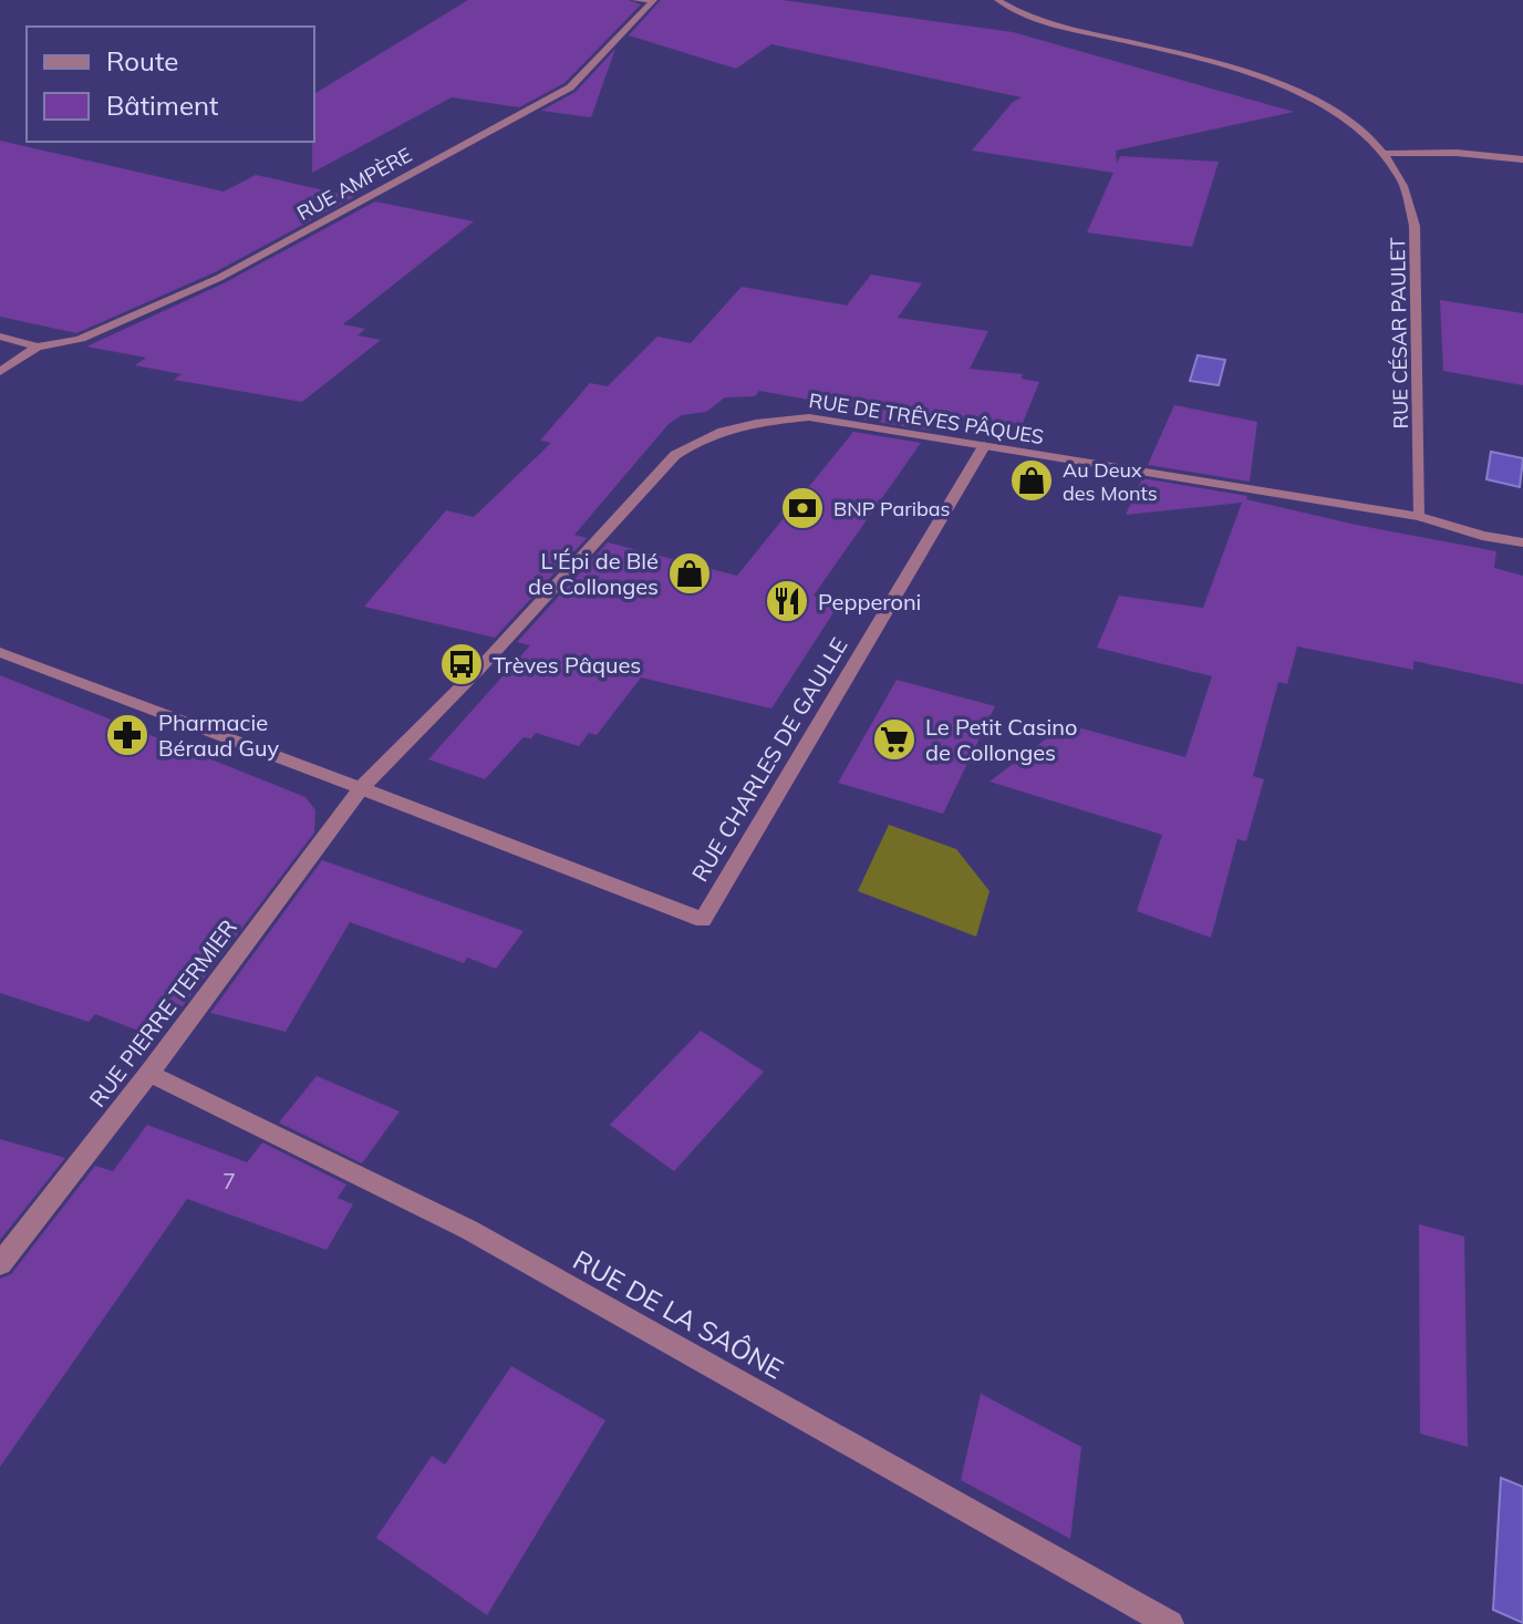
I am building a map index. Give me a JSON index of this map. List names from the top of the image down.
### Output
{
  "streets": {
    "street": [
      "RUE AMPÈRE",
      "RUE CÉSAR PAULET",
      "RUE DE TRÊVES PÂQUES",
      "RUE CHARLES DE GAULLE",
      "RUE PIERRE TERMIER",
      "RUE DE LA SAÔNE"
    ]
  },
  "crossings": [
    ["RUE CÉSAR PAULET", "RUE DE TRÊVES PÂQUES"],
    ["RUE DE TRÊVES PÂQUES", "RUE CHARLES DE GAULLE"],
    ["RUE DE TRÊVES PÂQUES", "RUE PIERRE TERMIER"],
    ["RUE CHARLES DE GAULLE", "RUE PIERRE TERMIER"],
    ["RUE PIERRE TERMIER", "RUE DE LA SAÔNE"]
  ],
  "places": {
    "shop": ["Au Deux des Monts", "L'Épi de Blé de Collonges"],
    "bank": ["BNP Paribas"],
    "restaurant": ["Pepperoni"],
    "bus stop": ["Trèves Pâques"],
    "pharmacy": ["Pharmacie Béraud Guy"],
    "supermarket": ["Le Petit Casino de Collonges"]
  },
  "house_numbers": ["7"],
  "legend": ["Route", "Bâtiment"]
}
